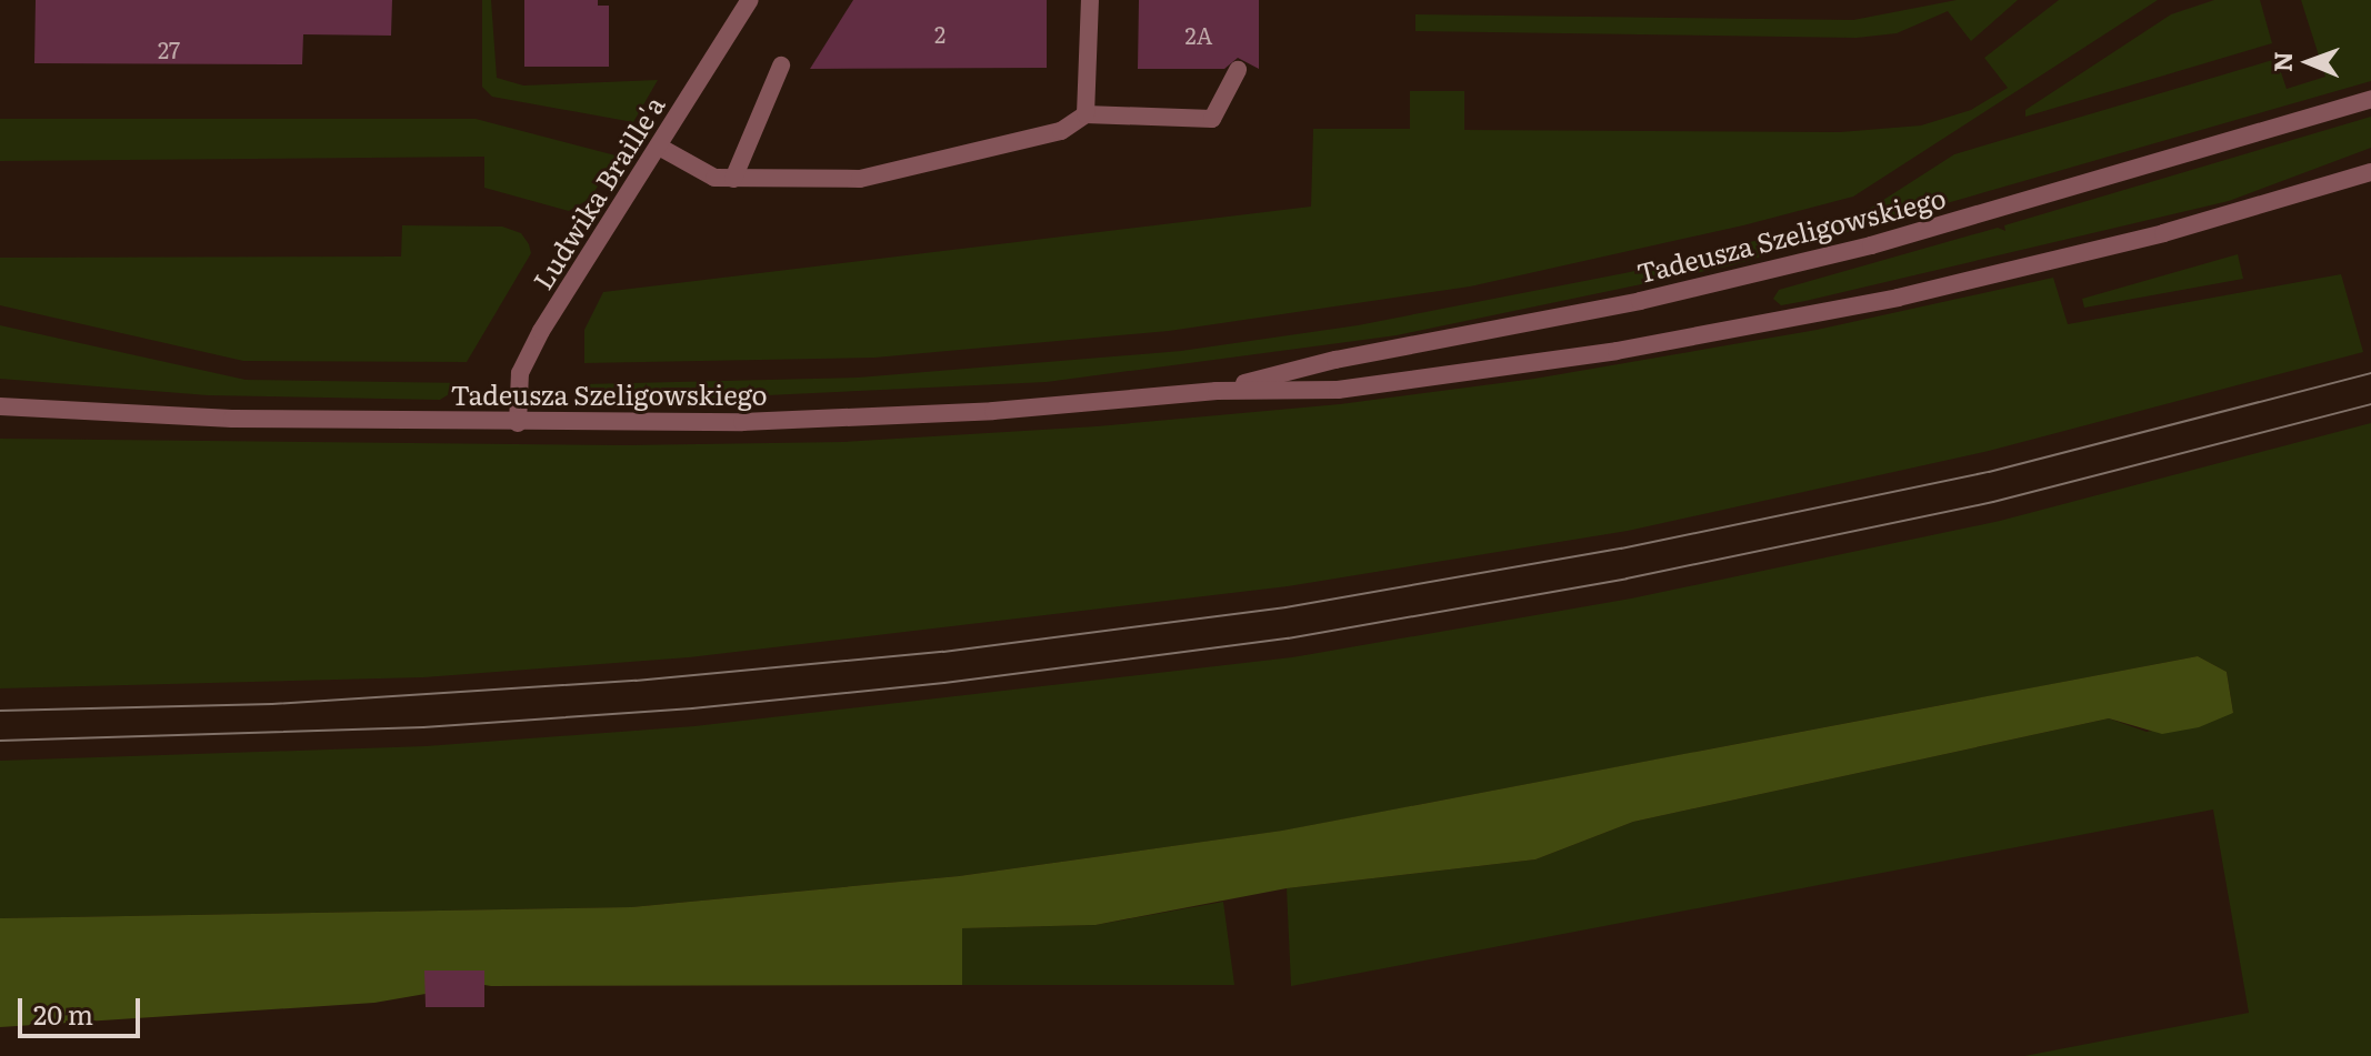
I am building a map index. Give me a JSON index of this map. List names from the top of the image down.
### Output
{
  "streets": {
    "street": ["Ludwika Braille'a", "Tadeusza Szeligowskiego"]
  },
  "crossings": [
    ["Ludwika Braille'a", "Tadeusza Szeligowskiego"]
  ],
  "house_numbers": ["2", "2A", "27"],
  "scale_bar": "20 m",
  "north": "left"
}
